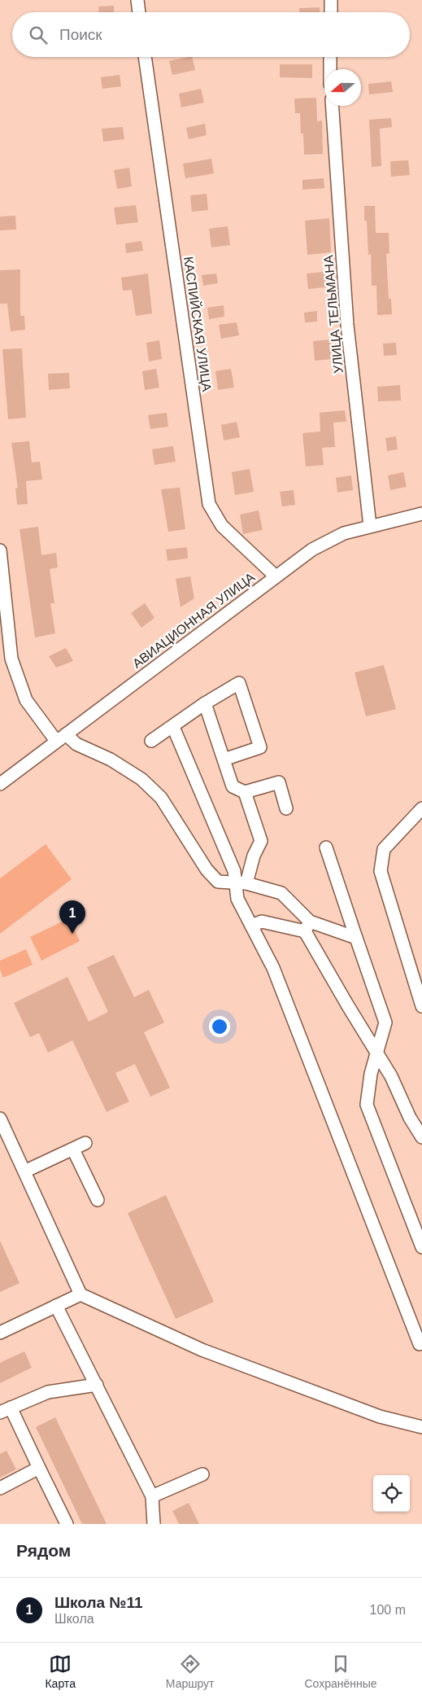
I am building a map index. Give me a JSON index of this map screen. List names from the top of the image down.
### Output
{
  "streets": {
    "street": ["УЛИЦА ТЕЛЬМАНА", "КАСПИЙСКАЯ УЛИЦА", "АВИАЦИОННАЯ УЛИЦА"]
  },
  "crossings": [
    ["УЛИЦА ТЕЛЬМАНА", "АВИАЦИОННАЯ УЛИЦА"],
    ["КАСПИЙСКАЯ УЛИЦА", "АВИАЦИОННАЯ УЛИЦА"]
  ],
  "north": "left",
  "page": {
    "search": "Поиск",
    "pins": "1",
    "heading": "Рядом",
    "list": [
      {
        "mark": "1",
        "name": "Школа №11",
        "note": "Школа",
        "value": "100 m"
      }
    ],
    "nav": ["Карта", "Маршрут", "Сохранённые"]
  }
}
